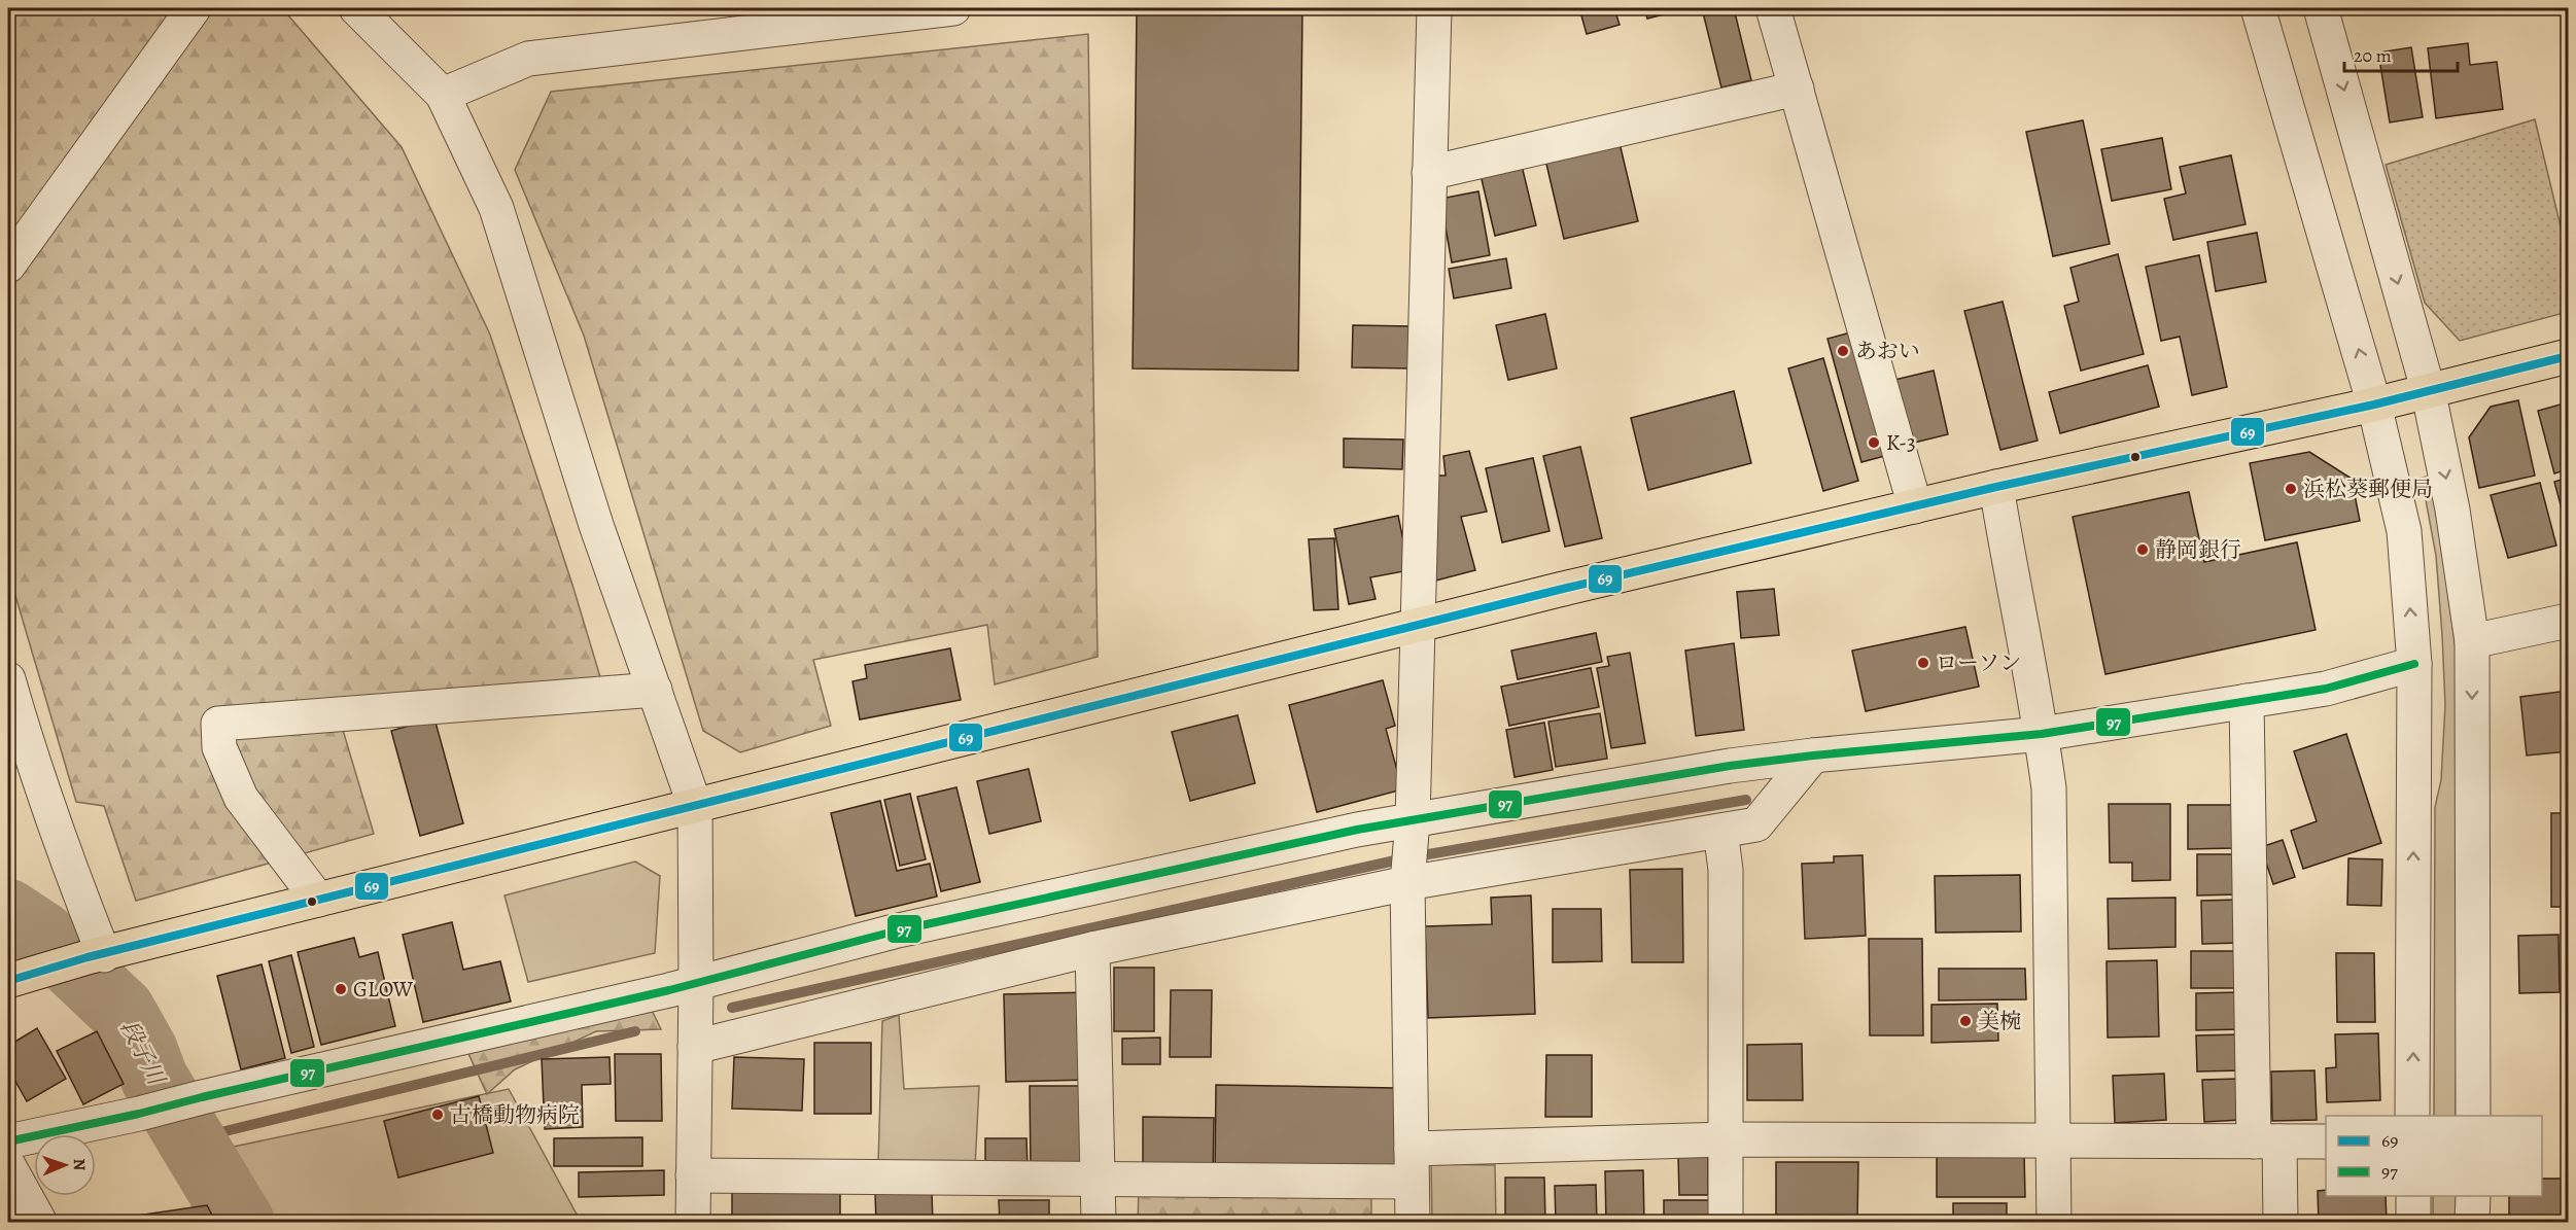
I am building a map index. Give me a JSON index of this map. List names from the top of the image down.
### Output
{
  "water": ["段子川"],
  "places": [
    "あおい",
    "K-3",
    "浜松葵郵便局",
    "静岡銀行",
    "ローソン",
    "GLOW",
    "美椀",
    "古橋動物病院"
  ],
  "lines": ["transit line 69", "transit line 97"],
  "legend": ["69", "97"],
  "scale_bar": "20 m",
  "north": "right"
}
